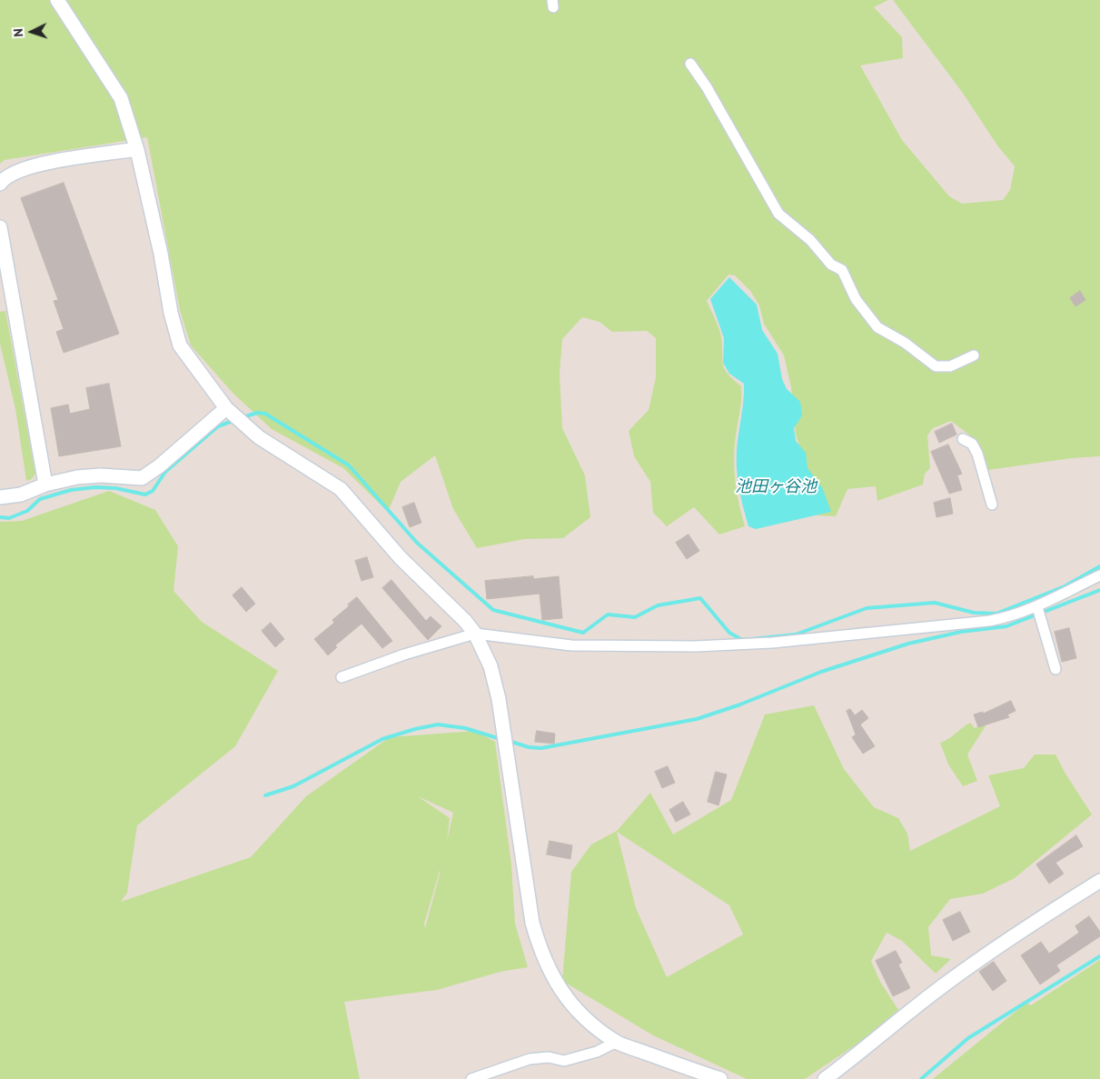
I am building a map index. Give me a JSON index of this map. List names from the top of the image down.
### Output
{
  "water": ["池田ヶ谷池"],
  "north": "left"
}
